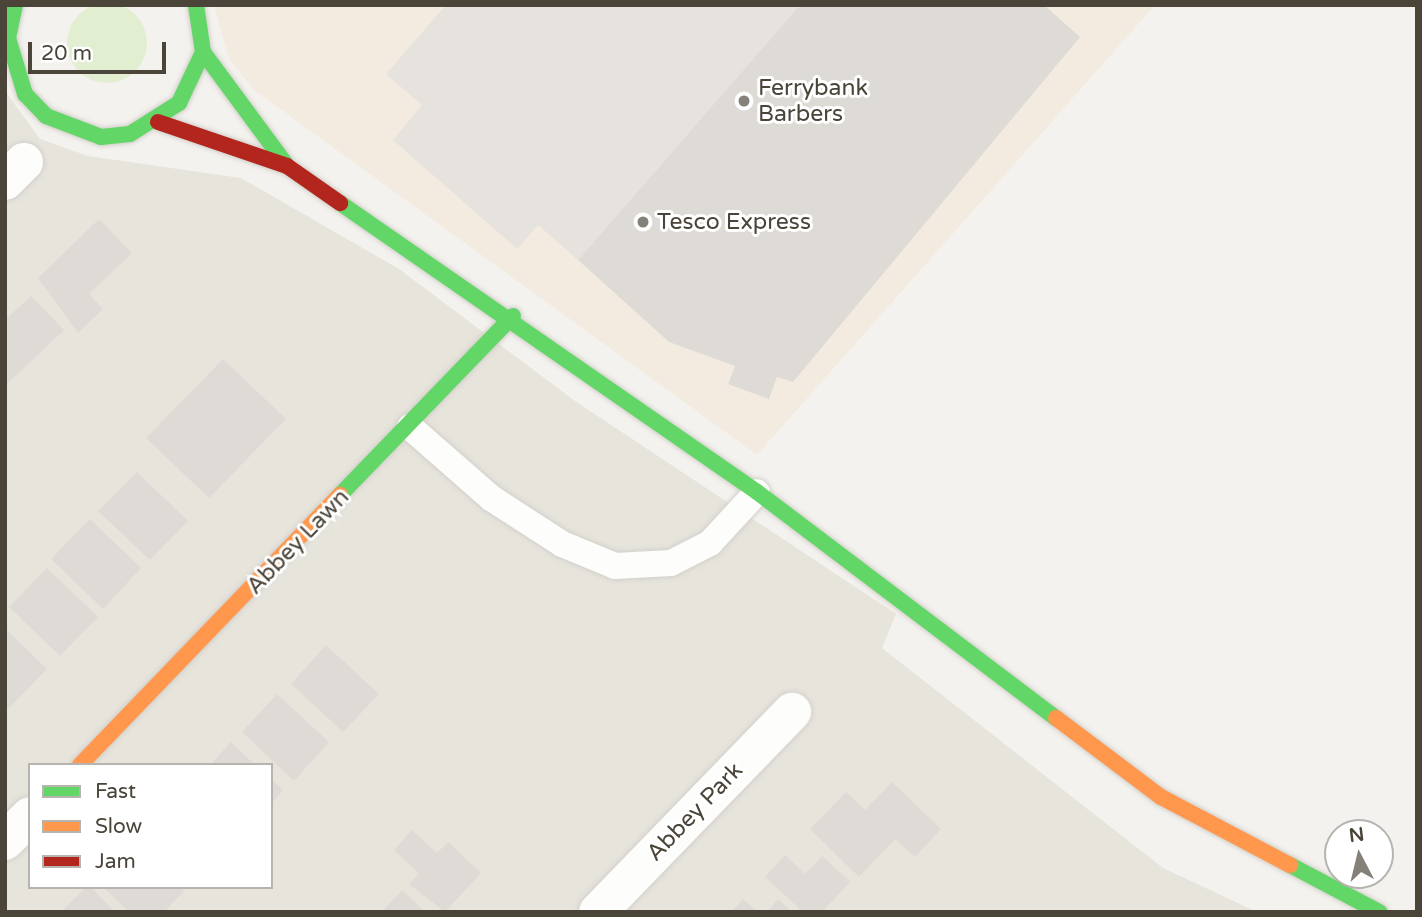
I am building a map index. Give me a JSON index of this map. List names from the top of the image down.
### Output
{
  "streets": {
    "street": ["Abbey Lawn", "Abbey Park"]
  },
  "places": ["Ferrybank Barbers", "Tesco Express"],
  "legend": ["Fast", "Slow", "Jam"],
  "scale_bar": "20 m",
  "north": "top"
}
